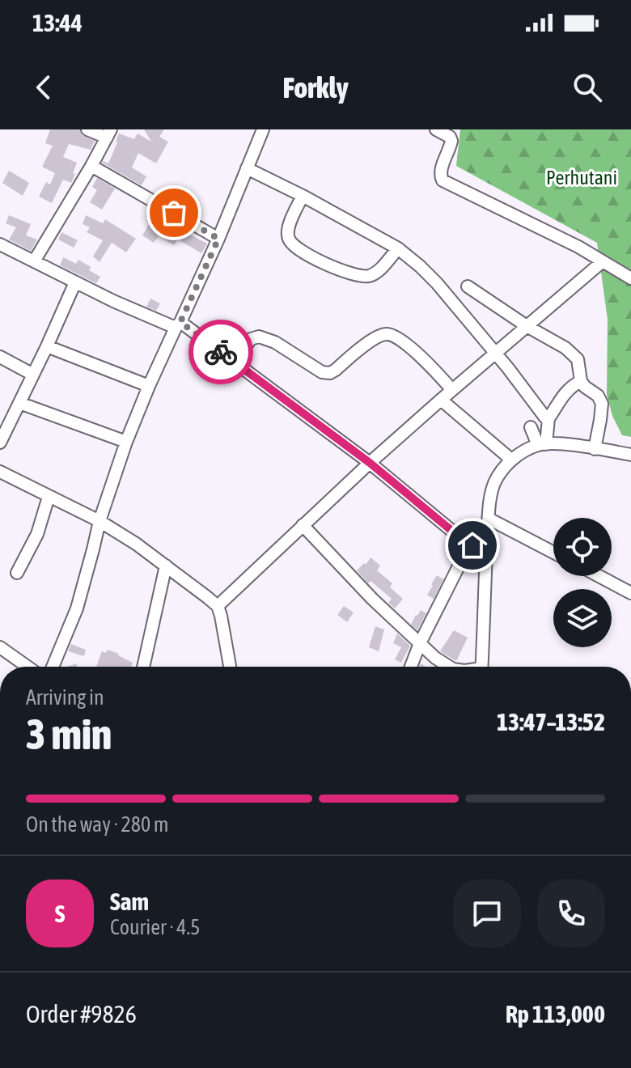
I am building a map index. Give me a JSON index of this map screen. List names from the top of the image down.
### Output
{
  "parks": ["Perhutani"],
  "page": {
    "status": "13:44",
    "header": "Forkly",
    "heading": ["3 min", "Arriving in", "13:47–13:52"],
    "panel": [
      "Sam",
      "Courier · 4.5",
      "Order #9826",
      "Rp 113,000"
    ],
    "bar": "On the way · 280 m",
    "round": "S"
  }
}
